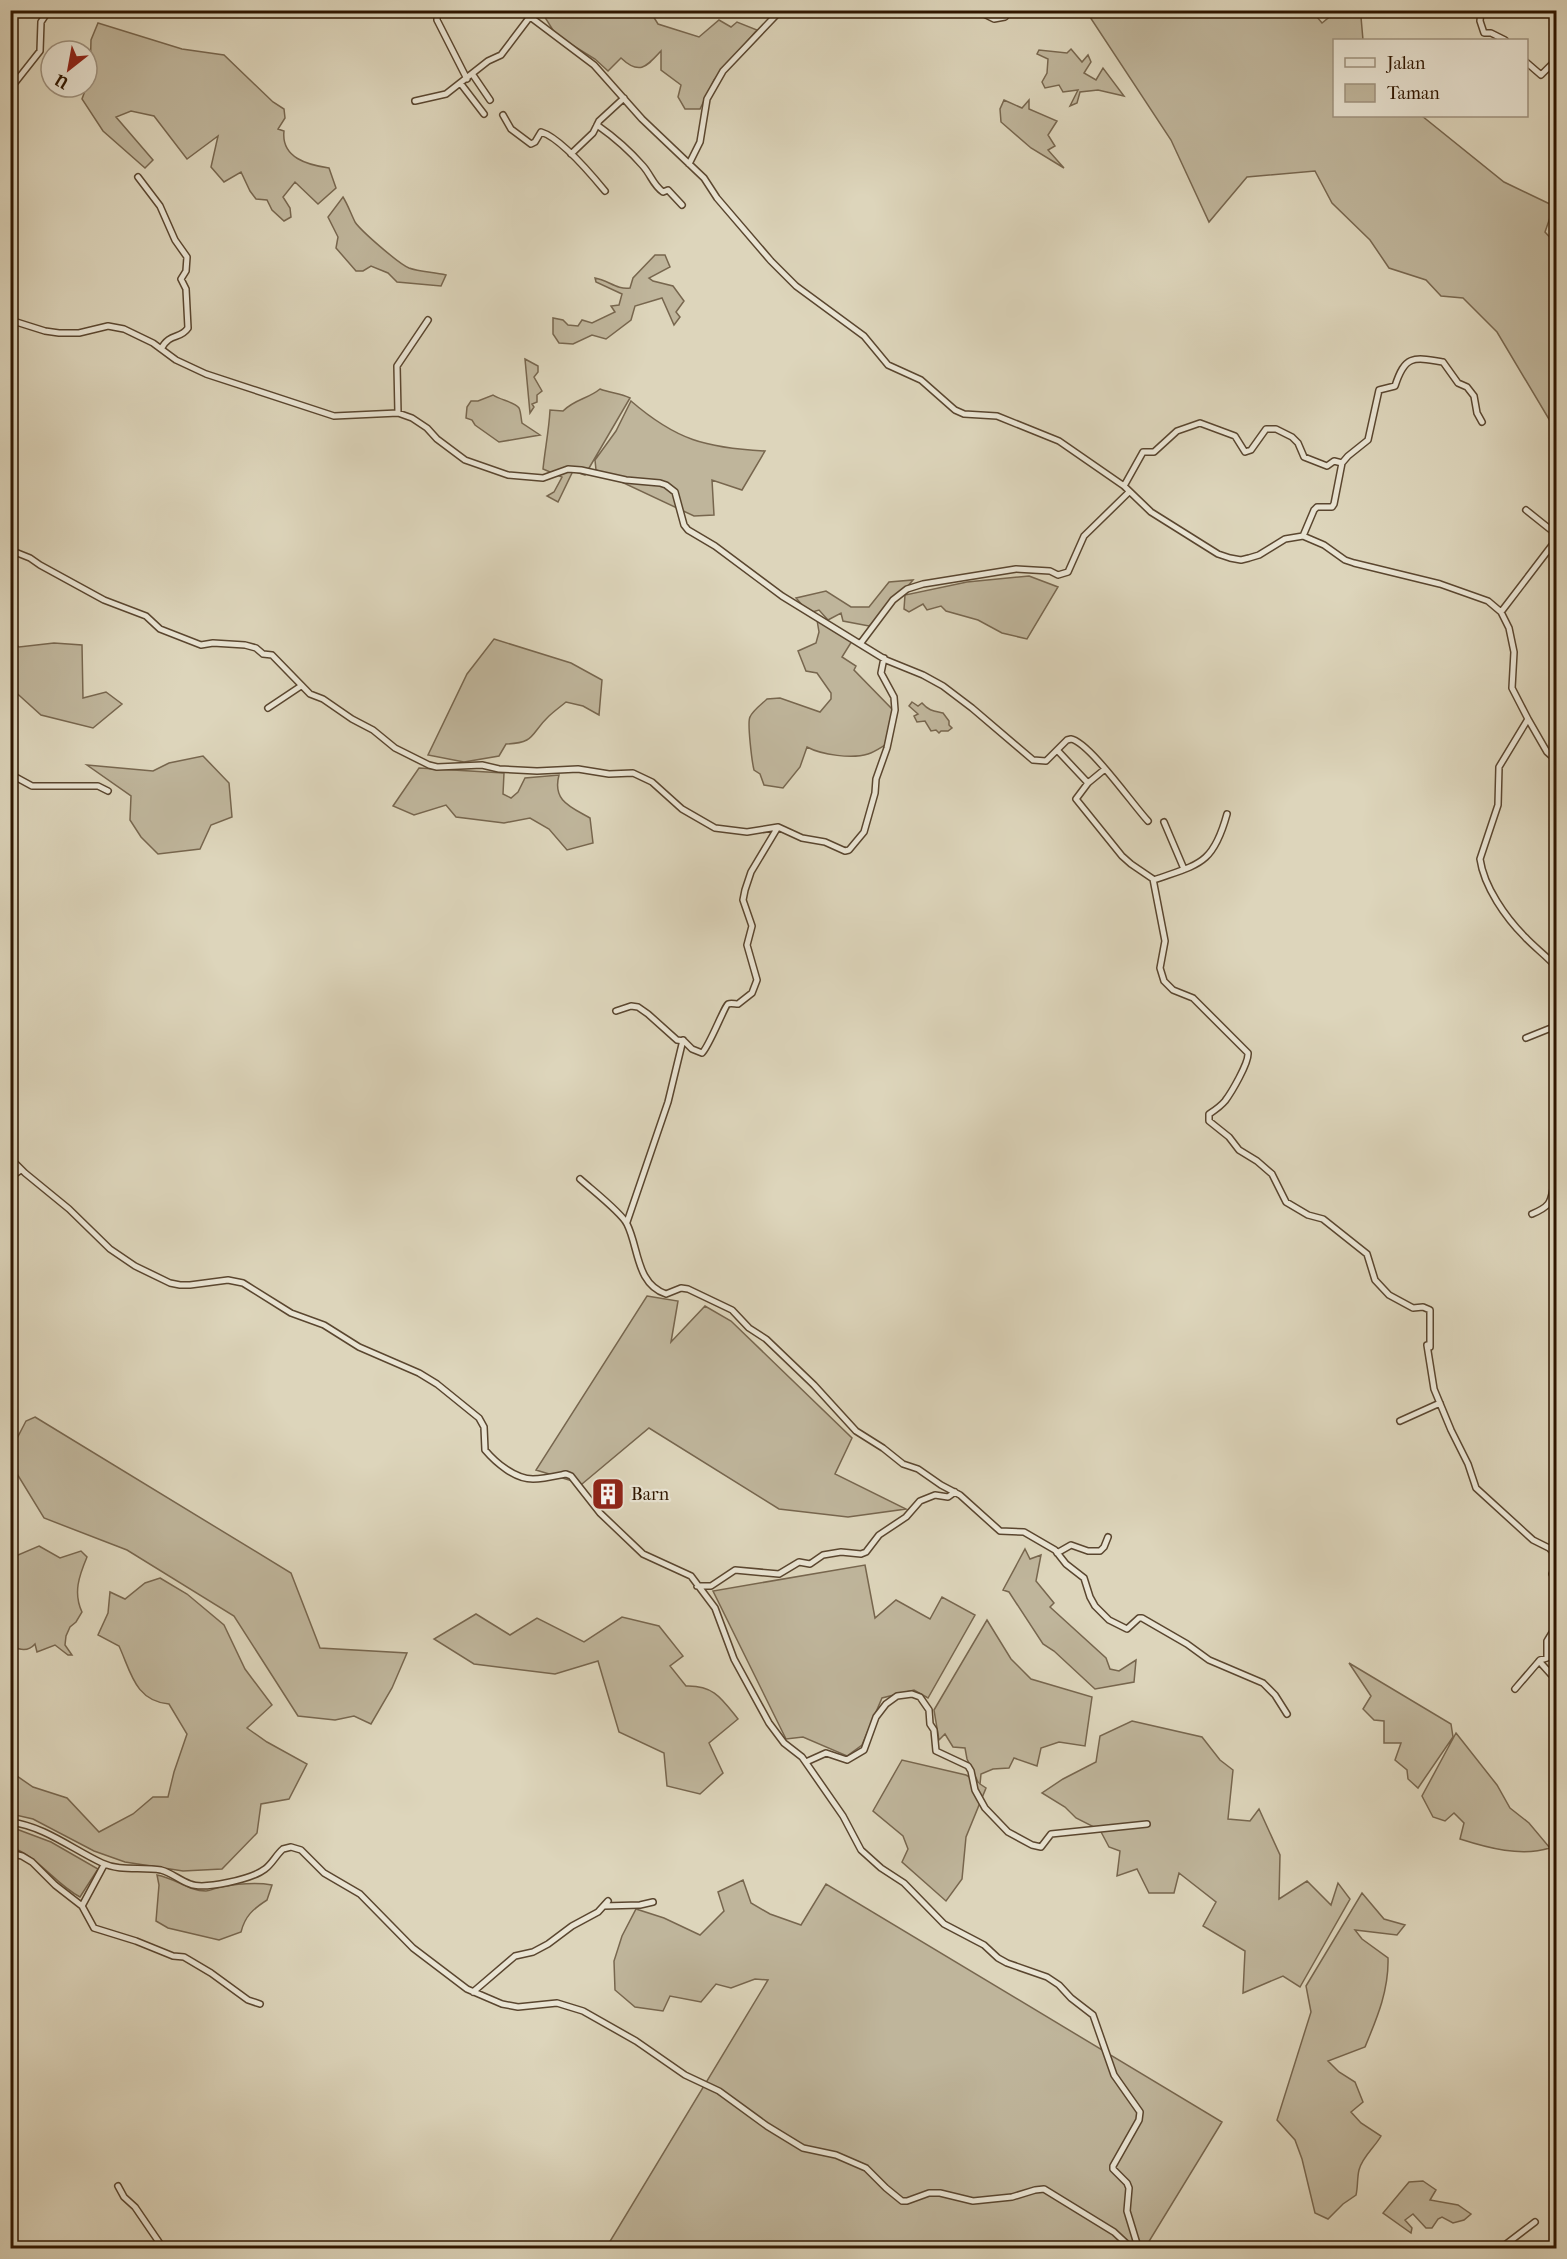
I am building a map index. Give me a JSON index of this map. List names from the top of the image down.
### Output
{
  "places": {
    "building": ["Barn"]
  },
  "legend": ["Jalan", "Taman"],
  "north": "bottom left"
}
